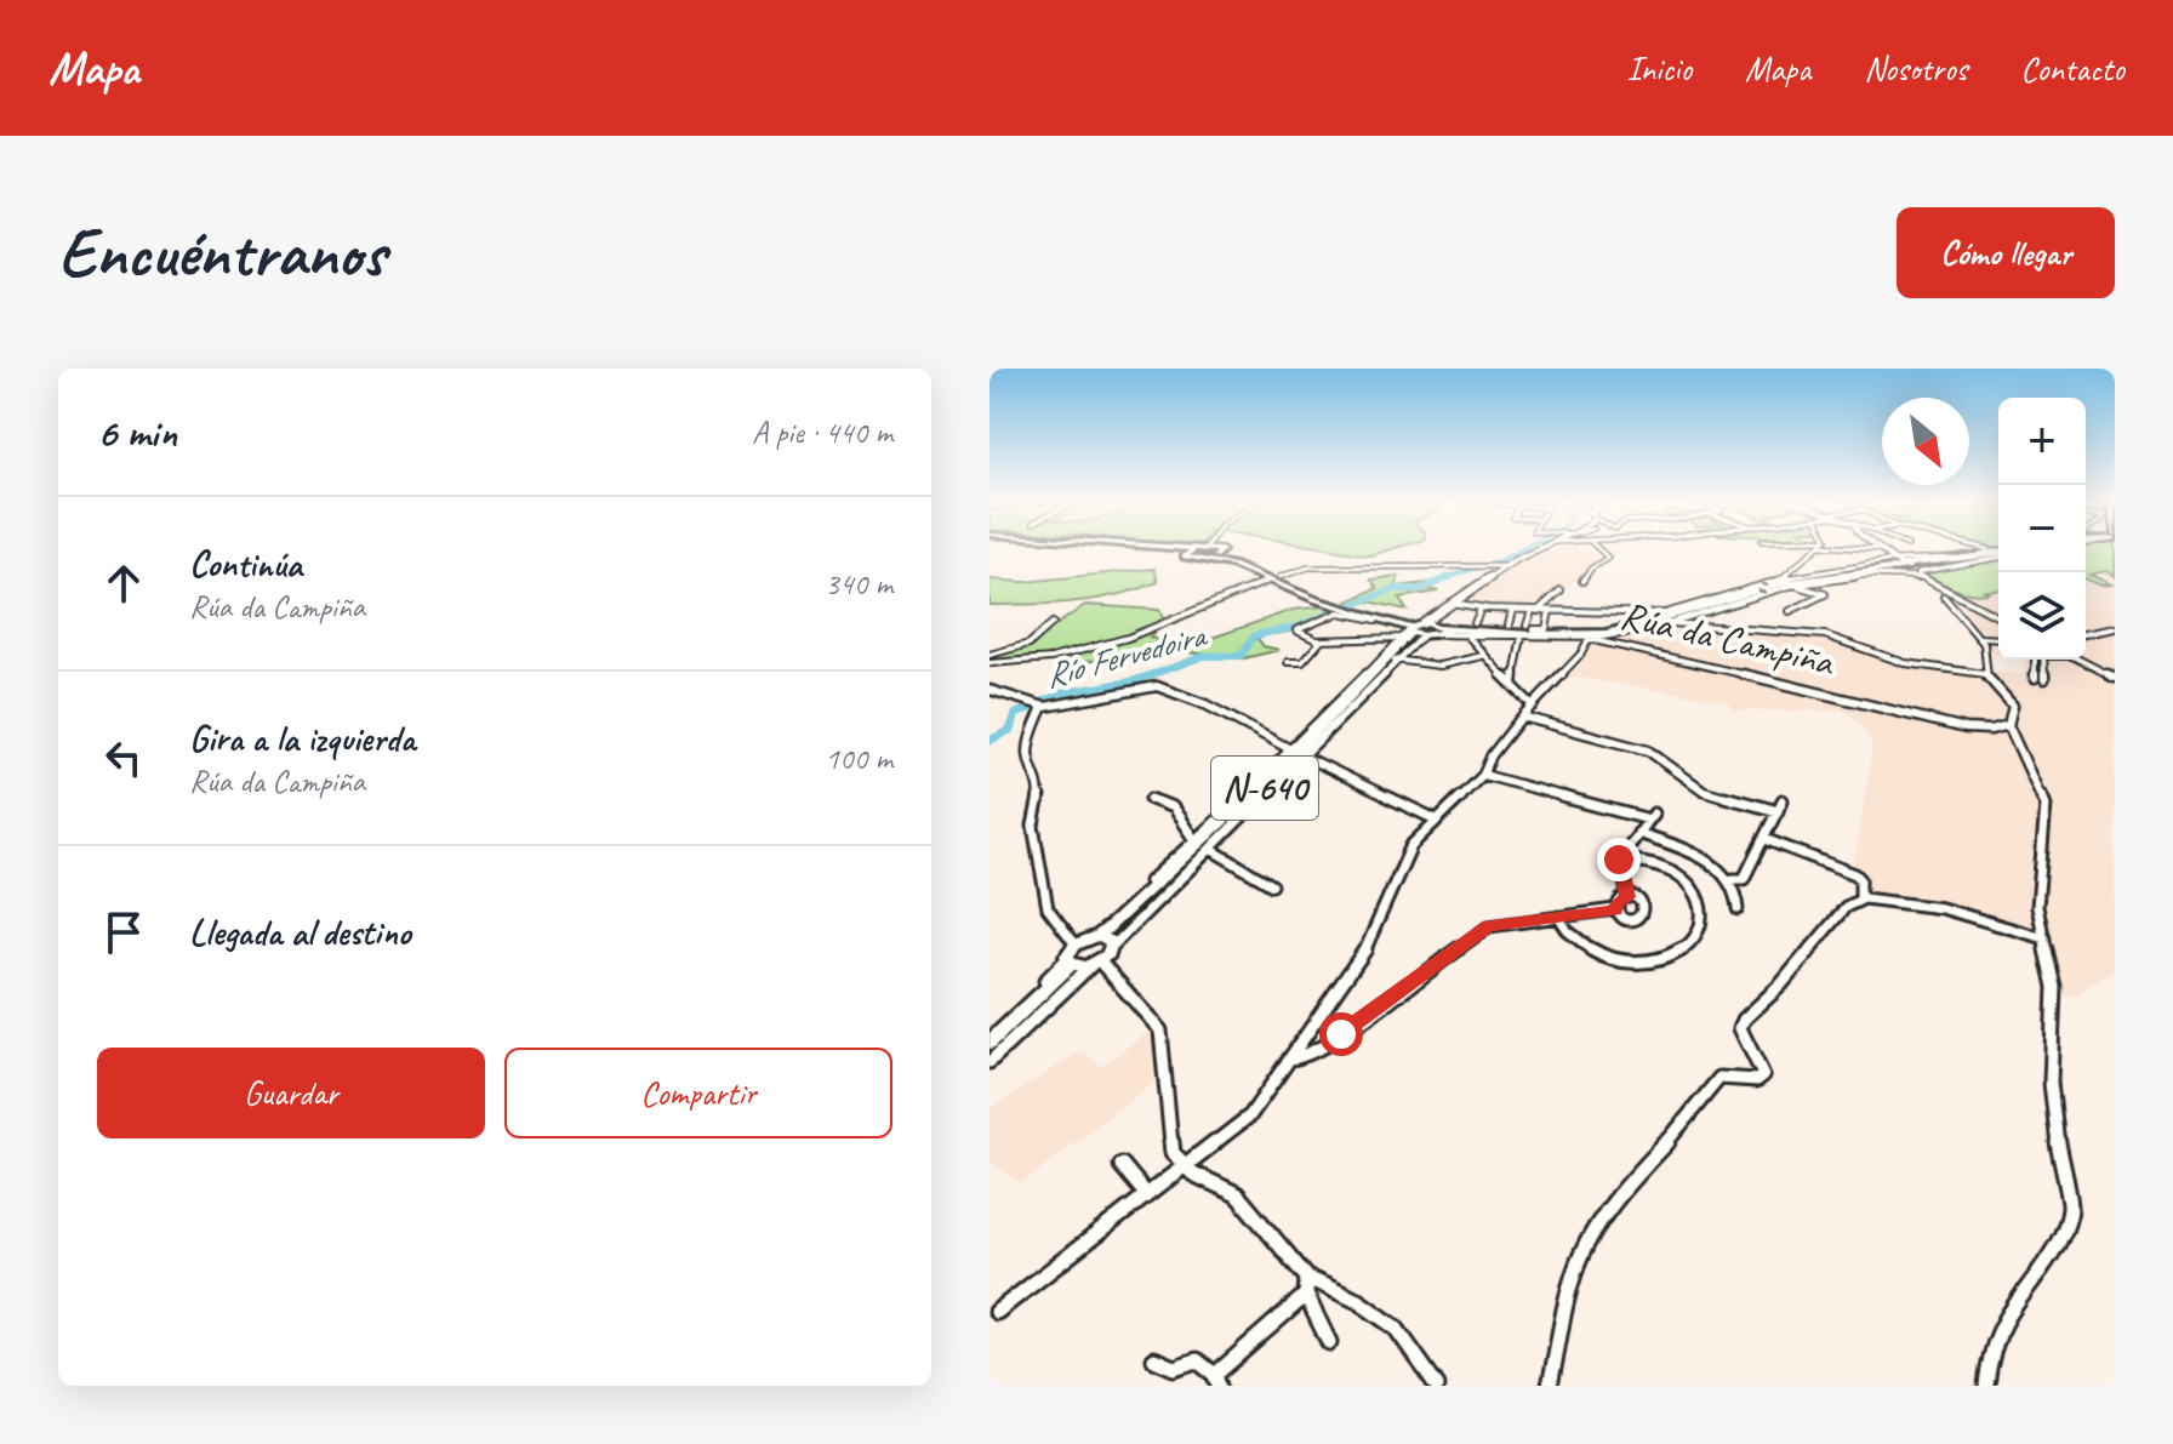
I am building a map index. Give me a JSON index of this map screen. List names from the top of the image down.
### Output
{
  "streets": {
    "highway": ["N-640"],
    "street": ["Rúa da Campiña"]
  },
  "water": ["Río Fervedoira"],
  "north": "bottom right",
  "page": {
    "header": "Mapa",
    "nav": [
      "Inicio",
      "Mapa",
      "Nosotros",
      "Contacto"
    ],
    "buttons": [
      "Cómo llegar",
      ["Guardar", "Compartir"]
    ],
    "title": "Encuéntranos",
    "heading": ["6 min", "A pie · 440 m"],
    "map_buttons": ["+", "−"],
    "list": [
      ["Continúa", "Rúa da Campiña", "340 m"],
      ["Gira a la izquierda", "Rúa da Campiña", "100 m"],
      "Llegada al destino"
    ]
  }
}
